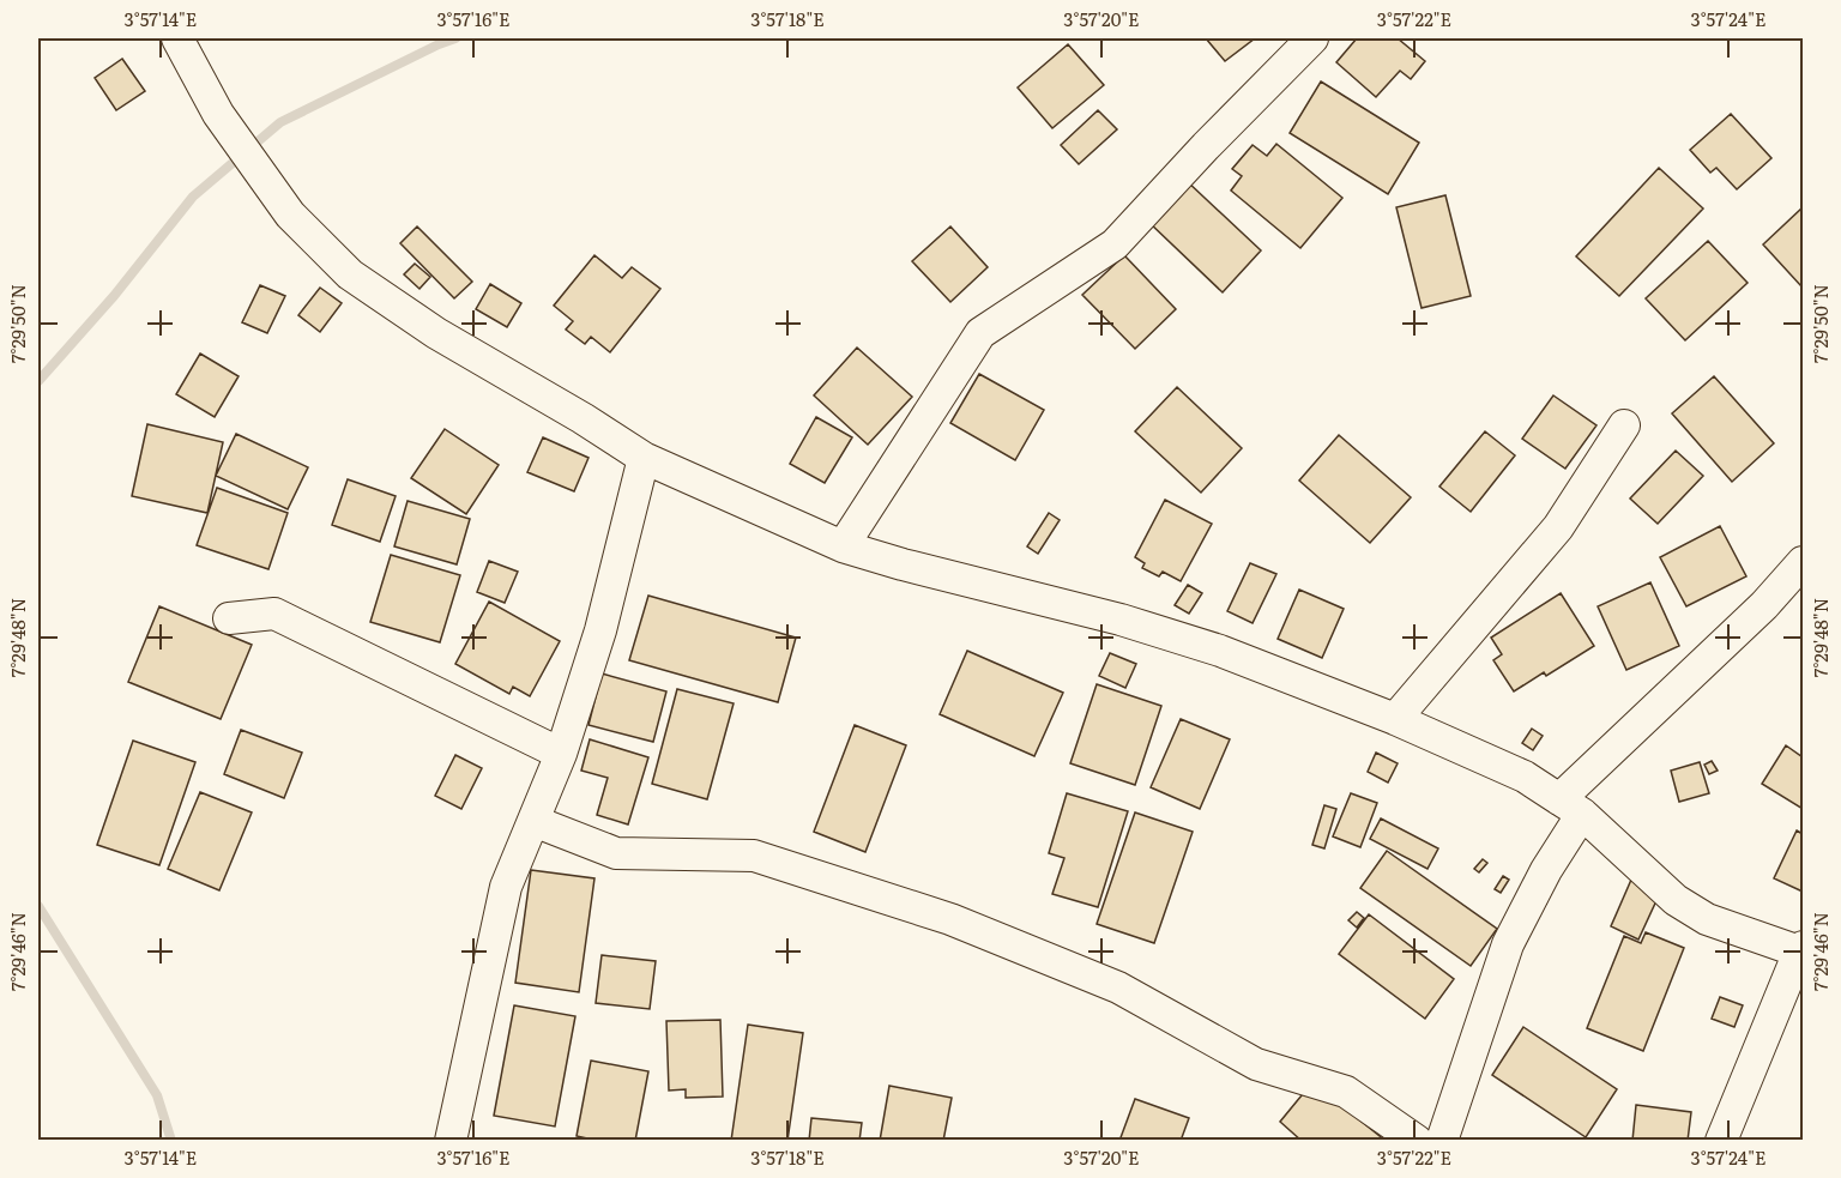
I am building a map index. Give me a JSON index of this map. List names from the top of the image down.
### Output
{
  "coordinates": [
    "3°57'14\"E",
    "3°57'16\"E",
    "3°57'18\"E",
    "3°57'20\"E",
    "3°57'22\"E",
    "3°57'24\"E",
    "7°29'50\"N",
    "7°29'48\"N",
    "7°29'46\"N"
  ]
}
